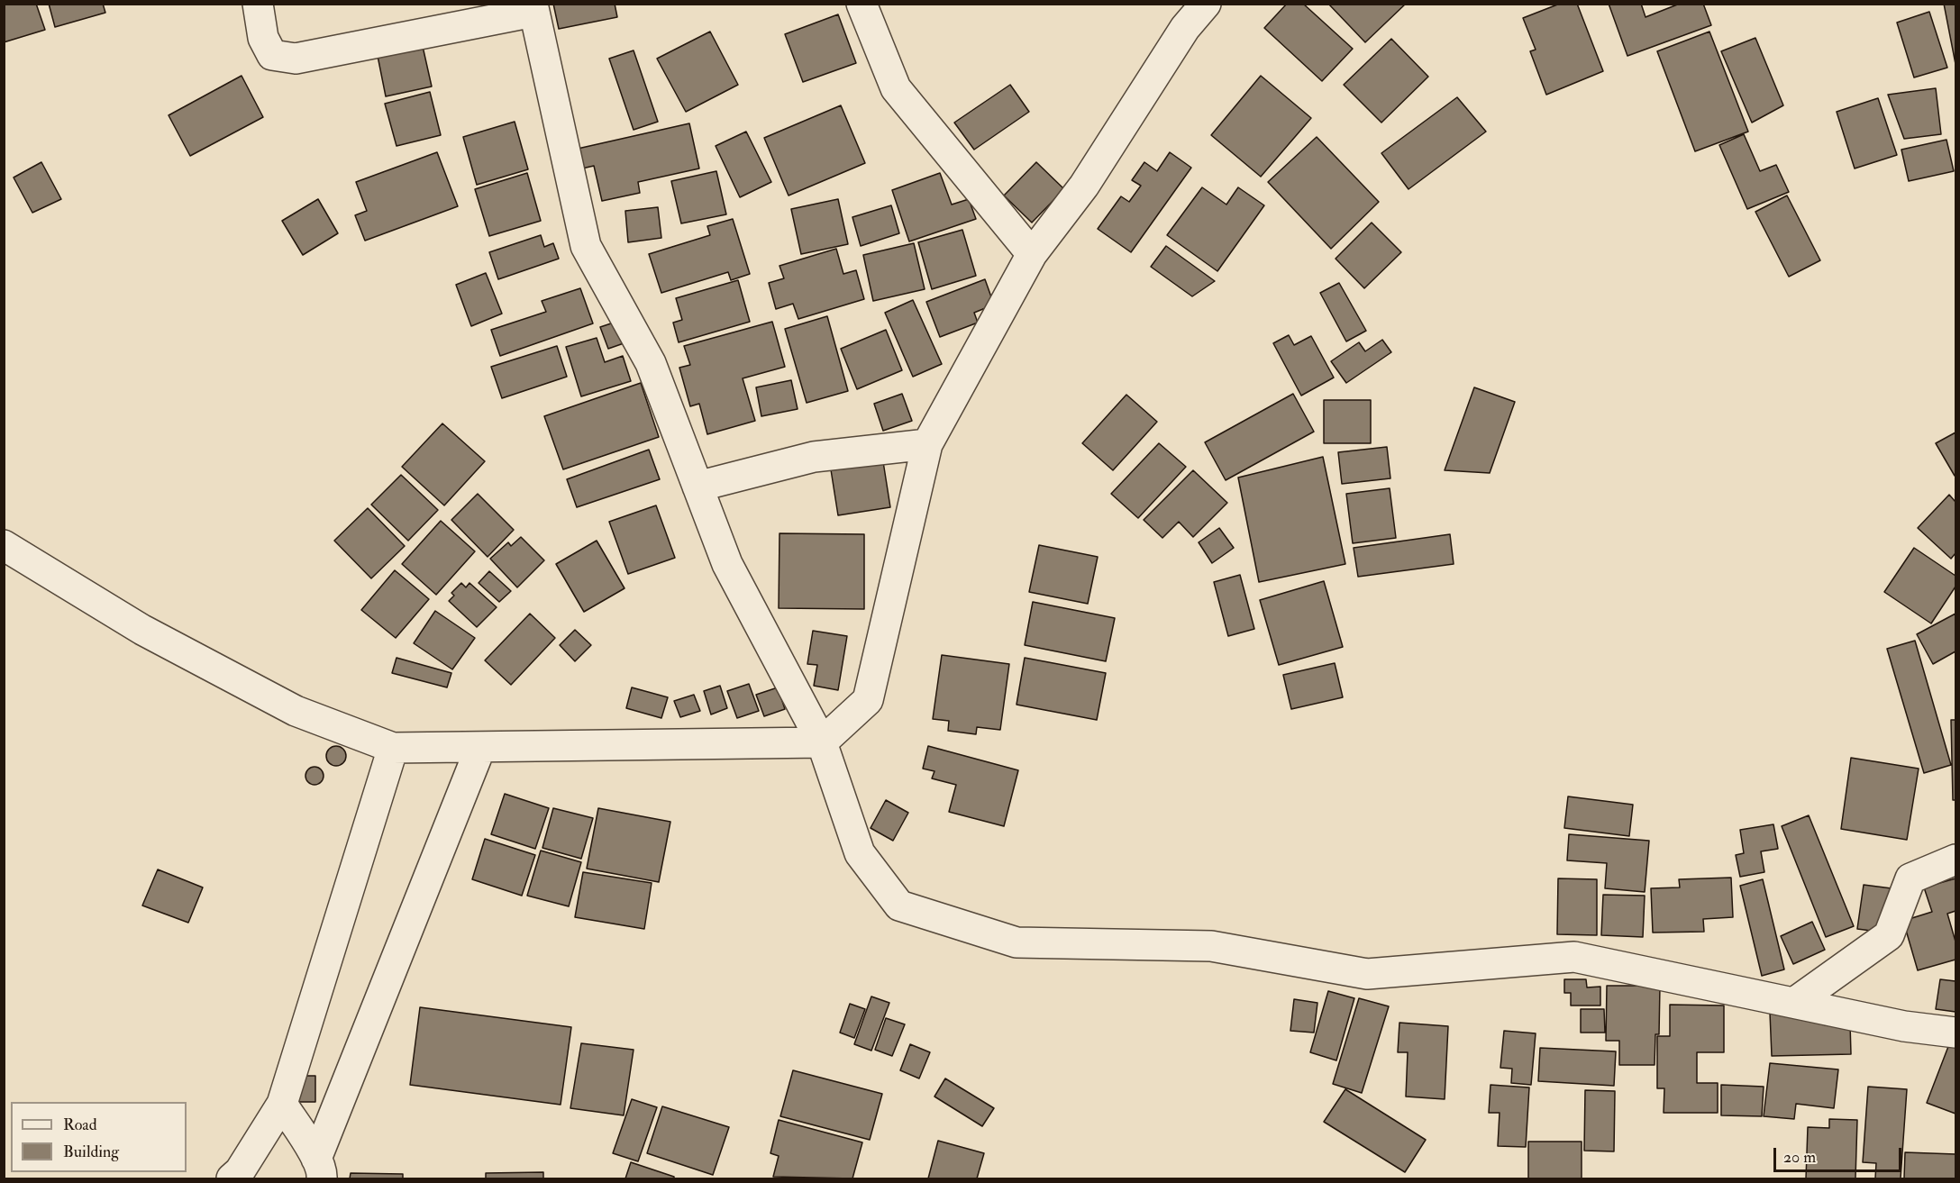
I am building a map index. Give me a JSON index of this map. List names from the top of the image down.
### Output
{
  "legend": ["Road", "Building"],
  "scale_bar": "20 m"
}
